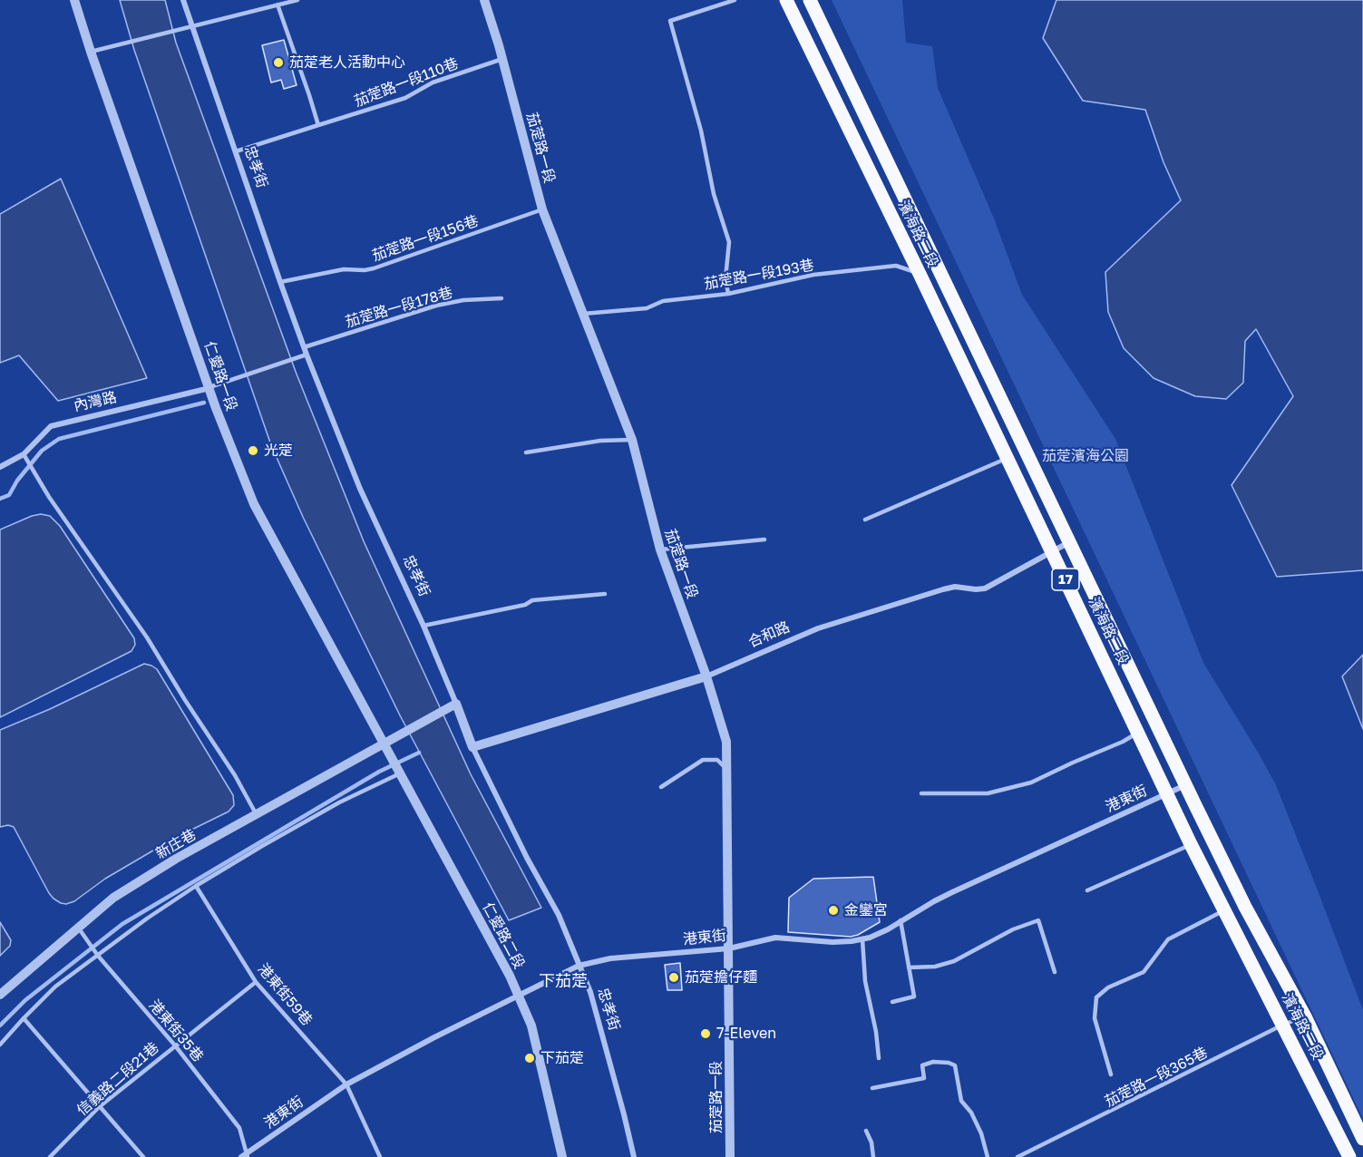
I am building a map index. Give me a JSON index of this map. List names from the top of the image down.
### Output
{
  "streets": {
    "main road": ["濱海路二段", "17"],
    "street": [
      "茄萣路一段",
      "忠孝街",
      "仁愛路一段",
      "內灣路",
      "合和路",
      "港東街",
      "新庄巷",
      "仁愛路二段"
    ],
    "lane": [
      "茄萣路一段110巷",
      "茄萣路一段156巷",
      "茄萣路一段193巷",
      "茄萣路一段178巷",
      "港東街59巷",
      "港東街35巷",
      "茄萣路一段365巷",
      "信義路二段21巷"
    ]
  },
  "crossings": [
    ["茄萣路一段110巷", "茄萣路一段"],
    ["茄萣路一段110巷", "忠孝街"],
    ["茄萣路一段", "茄萣路一段156巷"],
    ["茄萣路一段", "茄萣路一段193巷"],
    ["茄萣路一段", "合和路"],
    ["茄萣路一段", "港東街"],
    ["忠孝街", "茄萣路一段156巷"],
    ["忠孝街", "茄萣路一段178巷"],
    ["忠孝街", "合和路"],
    ["忠孝街", "港東街"],
    ["忠孝街", "新庄巷"],
    ["濱海路二段", "茄萣路一段193巷"],
    ["濱海路二段", "合和路"],
    ["濱海路二段", "港東街"],
    ["濱海路二段", "茄萣路一段365巷"],
    ["仁愛路一段", "內灣路"],
    ["仁愛路一段", "新庄巷"],
    ["仁愛路一段", "仁愛路二段"],
    ["港東街", "仁愛路二段"],
    ["港東街", "港東街59巷"],
    ["港東街", "港東街35巷"],
    ["新庄巷", "仁愛路二段"],
    ["新庄巷", "港東街35巷"],
    ["港東街59巷", "信義路二段21巷"],
    ["港東街35巷", "信義路二段21巷"]
  ],
  "districts": ["下茄萣"],
  "parks": ["茄萣濱海公園"],
  "places": [
    "茄萣老人活動中心",
    "光萣",
    "金鑾宮",
    "茄萣擔仔麵",
    "7-Eleven",
    "下茄萣"
  ]
}
